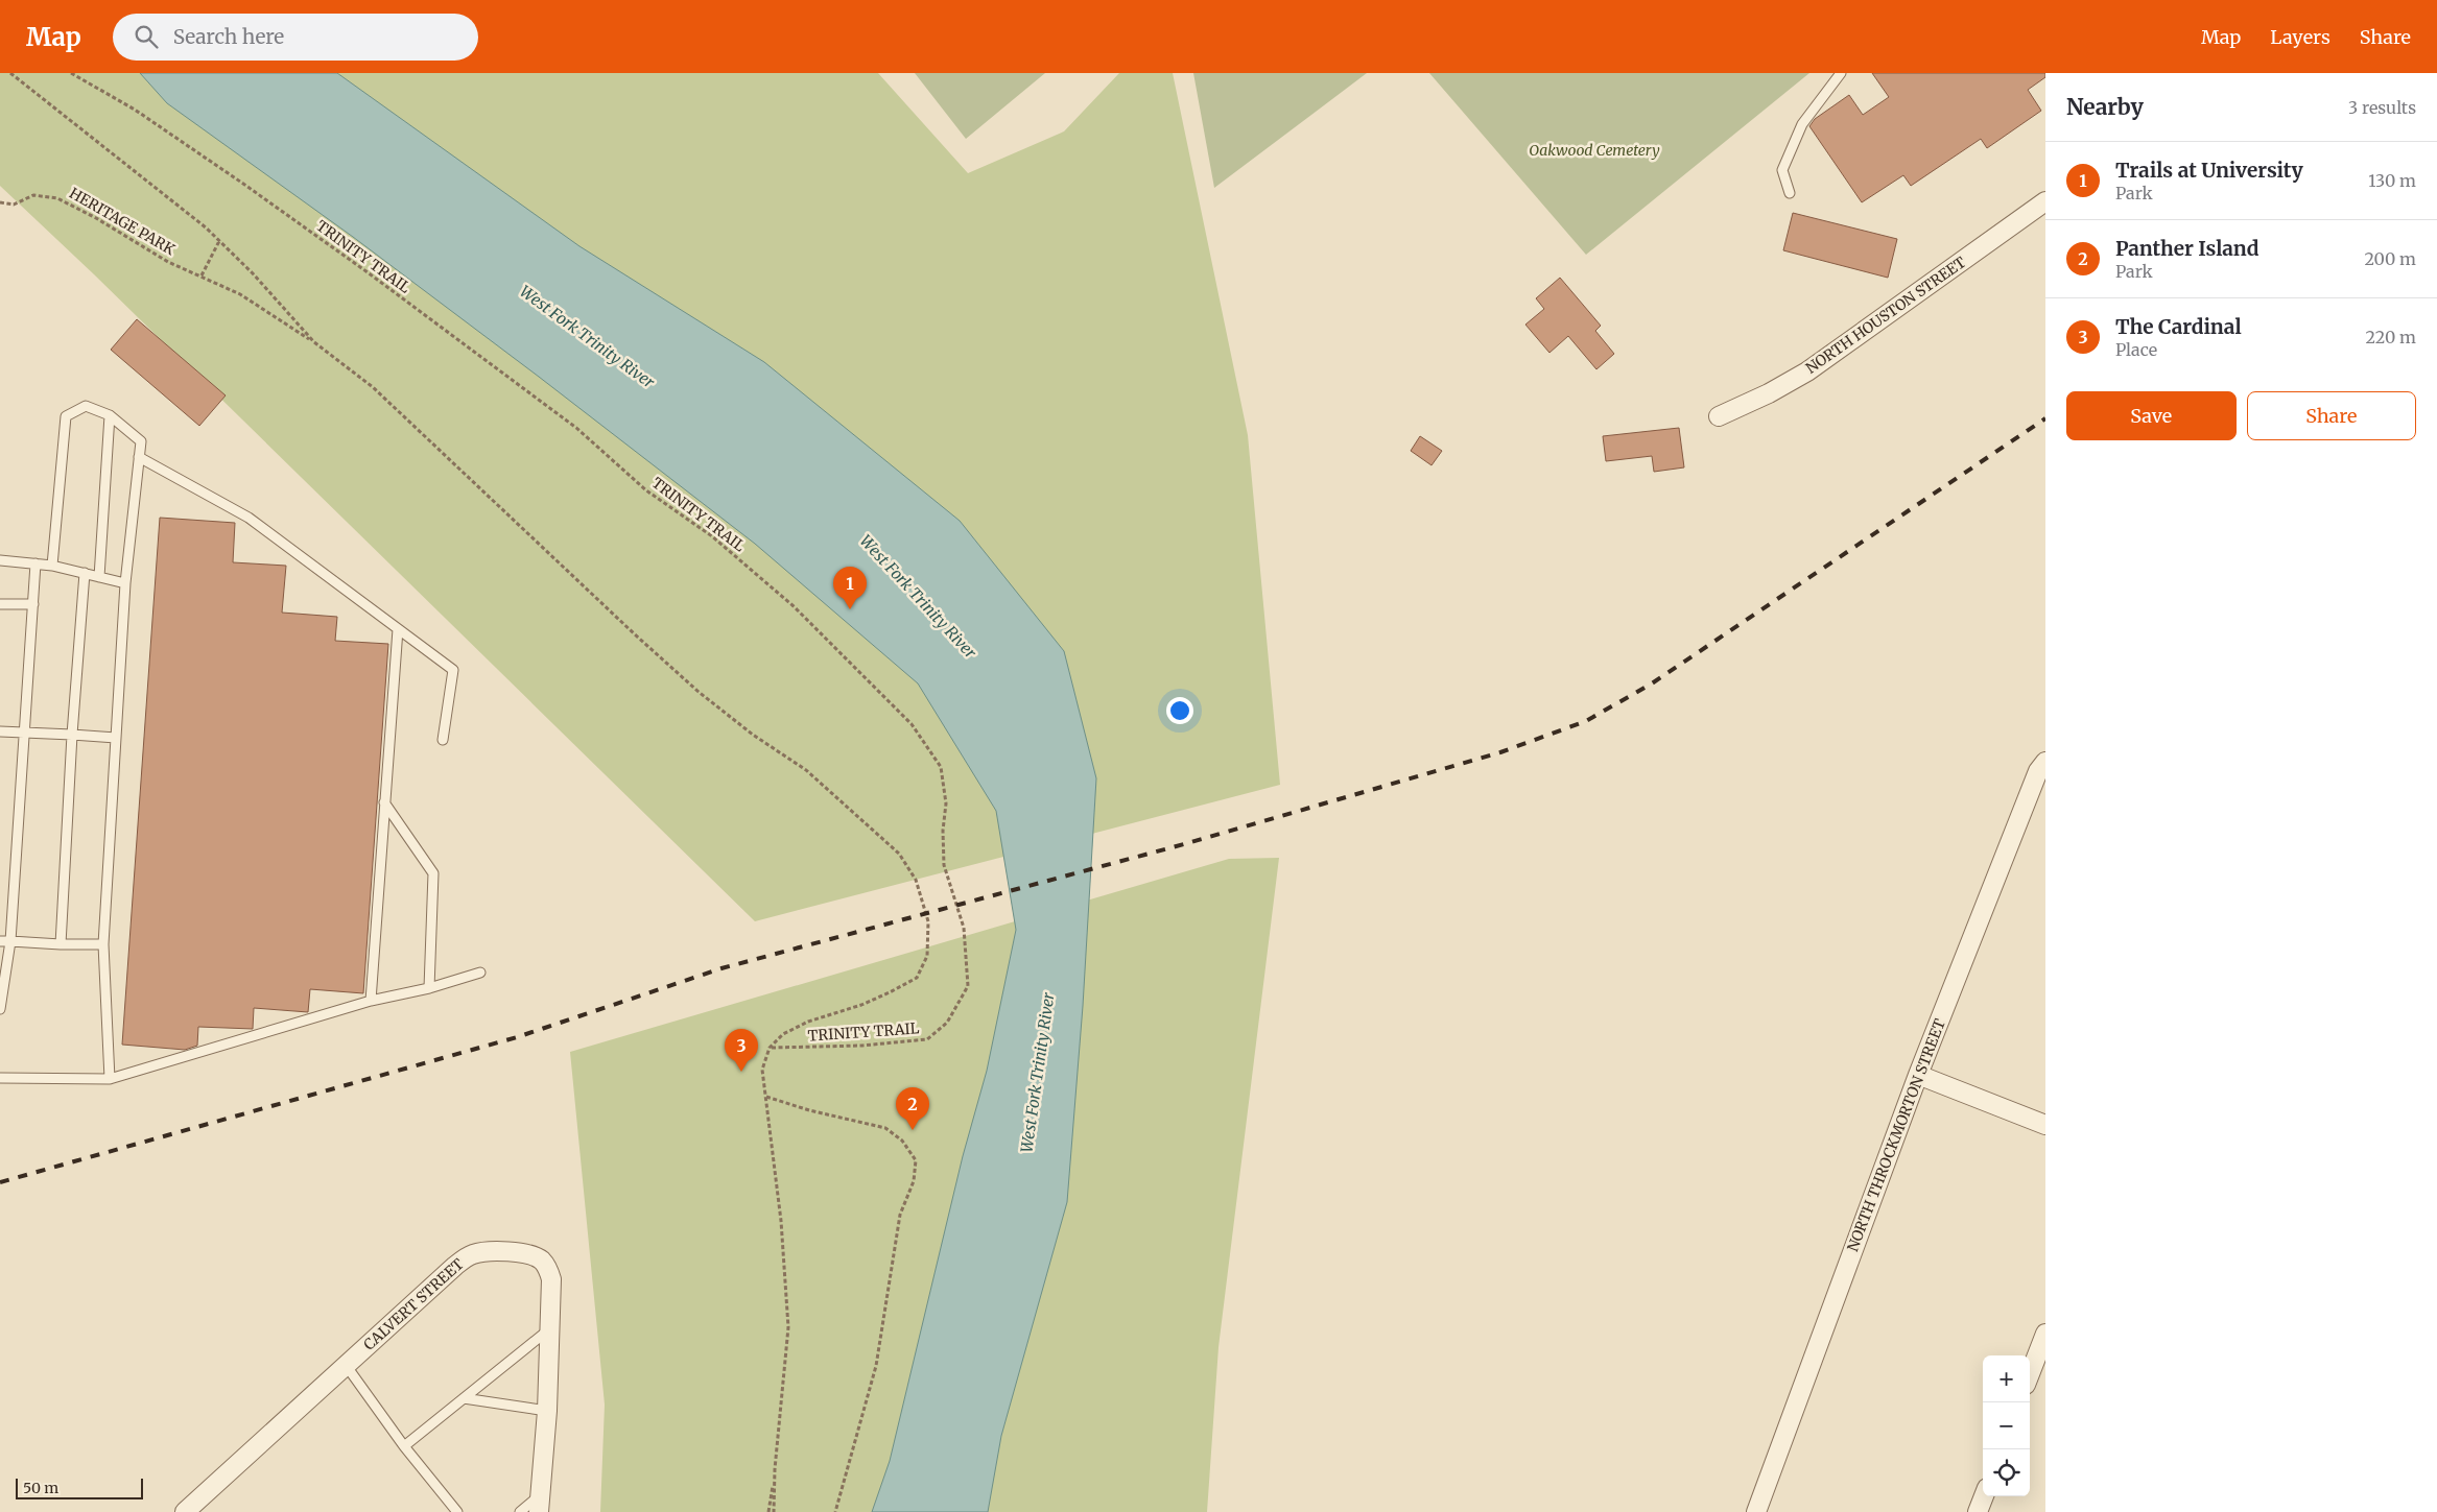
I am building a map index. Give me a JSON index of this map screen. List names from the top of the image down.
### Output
{
  "streets": {
    "street": ["NORTH HOUSTON STREET", "NORTH THROCKMORTON STREET", "CALVERT STREET"],
    "path": ["HERITAGE PARK", "TRINITY TRAIL"]
  },
  "crossings": [
    ["HERITAGE PARK", "TRINITY TRAIL"]
  ],
  "water": ["West Fork Trinity River"],
  "parks": ["Oakwood Cemetery"],
  "scale_bar": "50 m",
  "page": {
    "header": "Map",
    "search": "Search here",
    "nav": ["Map", "Layers", "Share"],
    "heading": ["Nearby", "3 results"],
    "list": [
      {
        "mark": "1",
        "name": "Trails at University",
        "note": "Park",
        "value": "130 m"
      },
      {
        "mark": "2",
        "name": "Panther Island",
        "note": "Park",
        "value": "200 m"
      },
      {
        "mark": "3",
        "name": "The Cardinal",
        "note": "Place",
        "value": "220 m"
      }
    ],
    "buttons": ["Save", "Share"],
    "pins": ["1", "3", "2"],
    "map_buttons": ["+", "−"],
    "scale": "50 m"
  }
}
